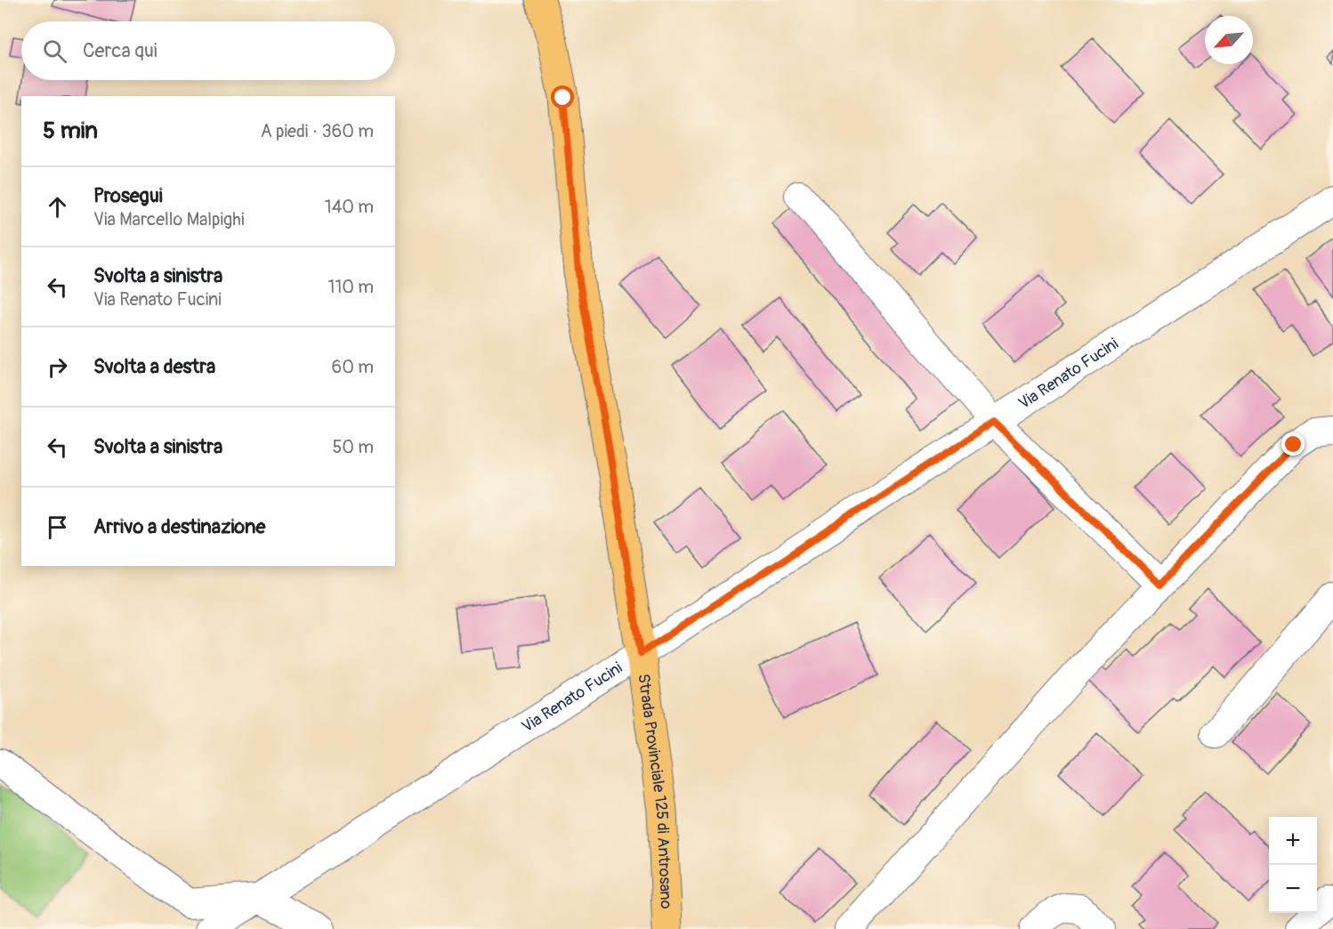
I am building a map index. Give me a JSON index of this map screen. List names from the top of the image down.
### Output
{
  "streets": {
    "main road": ["Strada Provinciale 125 di Antrosano"],
    "street": ["Via Renato Fucini"]
  },
  "crossings": [
    ["Via Renato Fucini", "Strada Provinciale 125 di Antrosano"]
  ],
  "north": "bottom left",
  "page": {
    "search": "Cerca qui",
    "heading": ["5 min", "A piedi · 360 m"],
    "list": [
      ["Prosegui", "Via Marcello Malpighi", "140 m"],
      ["Svolta a sinistra", "Via Renato Fucini", "110 m"],
      ["Svolta a destra", "60 m"],
      ["Svolta a sinistra", "50 m"],
      "Arrivo a destinazione"
    ],
    "map_buttons": ["+", "−"]
  }
}
